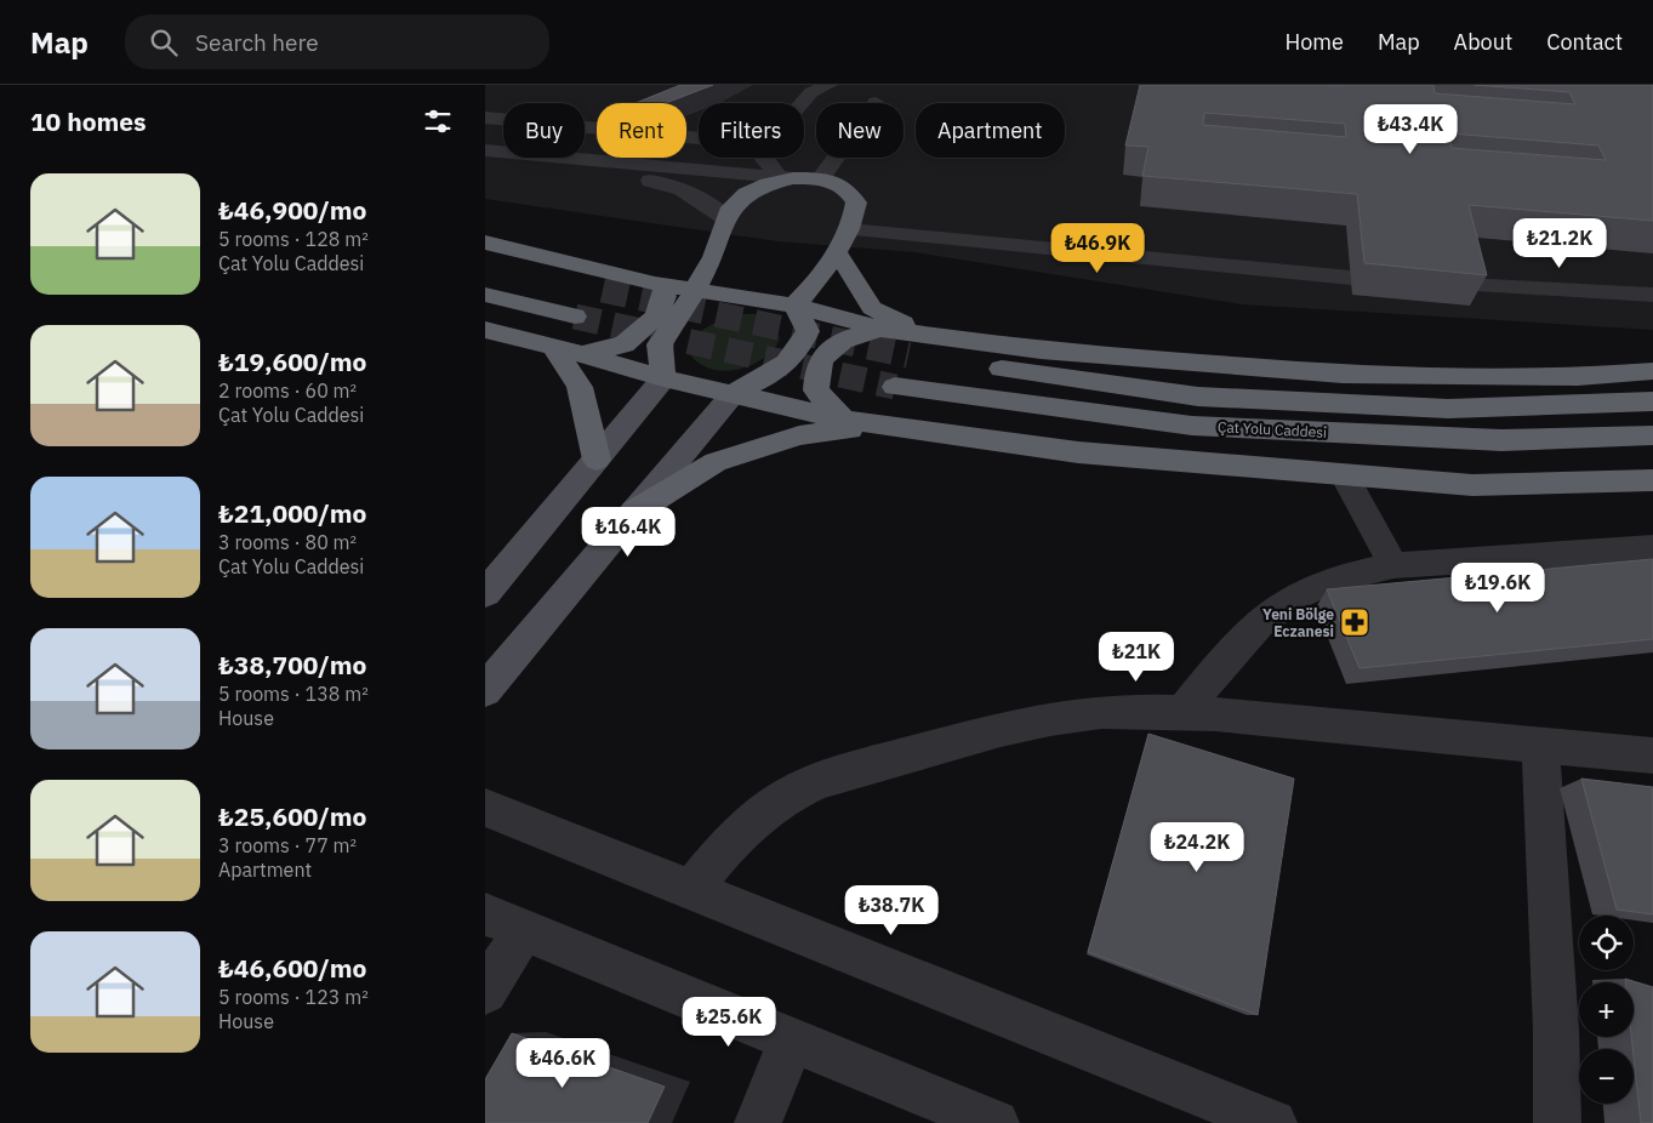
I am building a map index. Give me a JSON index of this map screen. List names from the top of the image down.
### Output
{
  "streets": {
    "highway": ["Çat Yolu Caddesi"]
  },
  "places": {
    "pharmacy": ["Yeni Bölge Eczanesi"]
  },
  "page": {
    "header": "Map",
    "search": "Search here",
    "nav": [
      "Home",
      "Map",
      "About",
      "Contact"
    ],
    "heading": "10 homes",
    "chip": [
      "Buy",
      "Rent",
      "Filters",
      "New",
      "Apartment"
    ],
    "price": [
      "₺43.4K",
      "₺21.2K",
      "₺46.9K",
      "₺16.4K",
      "₺19.6K",
      "₺21K",
      "₺24.2K",
      "₺38.7K",
      "₺25.6K",
      "₺46.6K"
    ],
    "list": [
      {
        "name": "₺46,900/mo",
        "note": "5 rooms · 128 m² · Çat Yolu Caddesi"
      },
      {
        "name": "₺19,600/mo",
        "note": "2 rooms · 60 m² · Çat Yolu Caddesi"
      },
      {
        "name": "₺21,000/mo",
        "note": "3 rooms · 80 m² · Çat Yolu Caddesi"
      },
      {
        "name": "₺38,700/mo",
        "note": "5 rooms · 138 m² · House"
      },
      {
        "name": "₺25,600/mo",
        "note": "3 rooms · 77 m² · Apartment"
      },
      {
        "name": "₺46,600/mo",
        "note": "5 rooms · 123 m² · House"
      }
    ],
    "map_buttons": ["+", "−"]
  }
}
